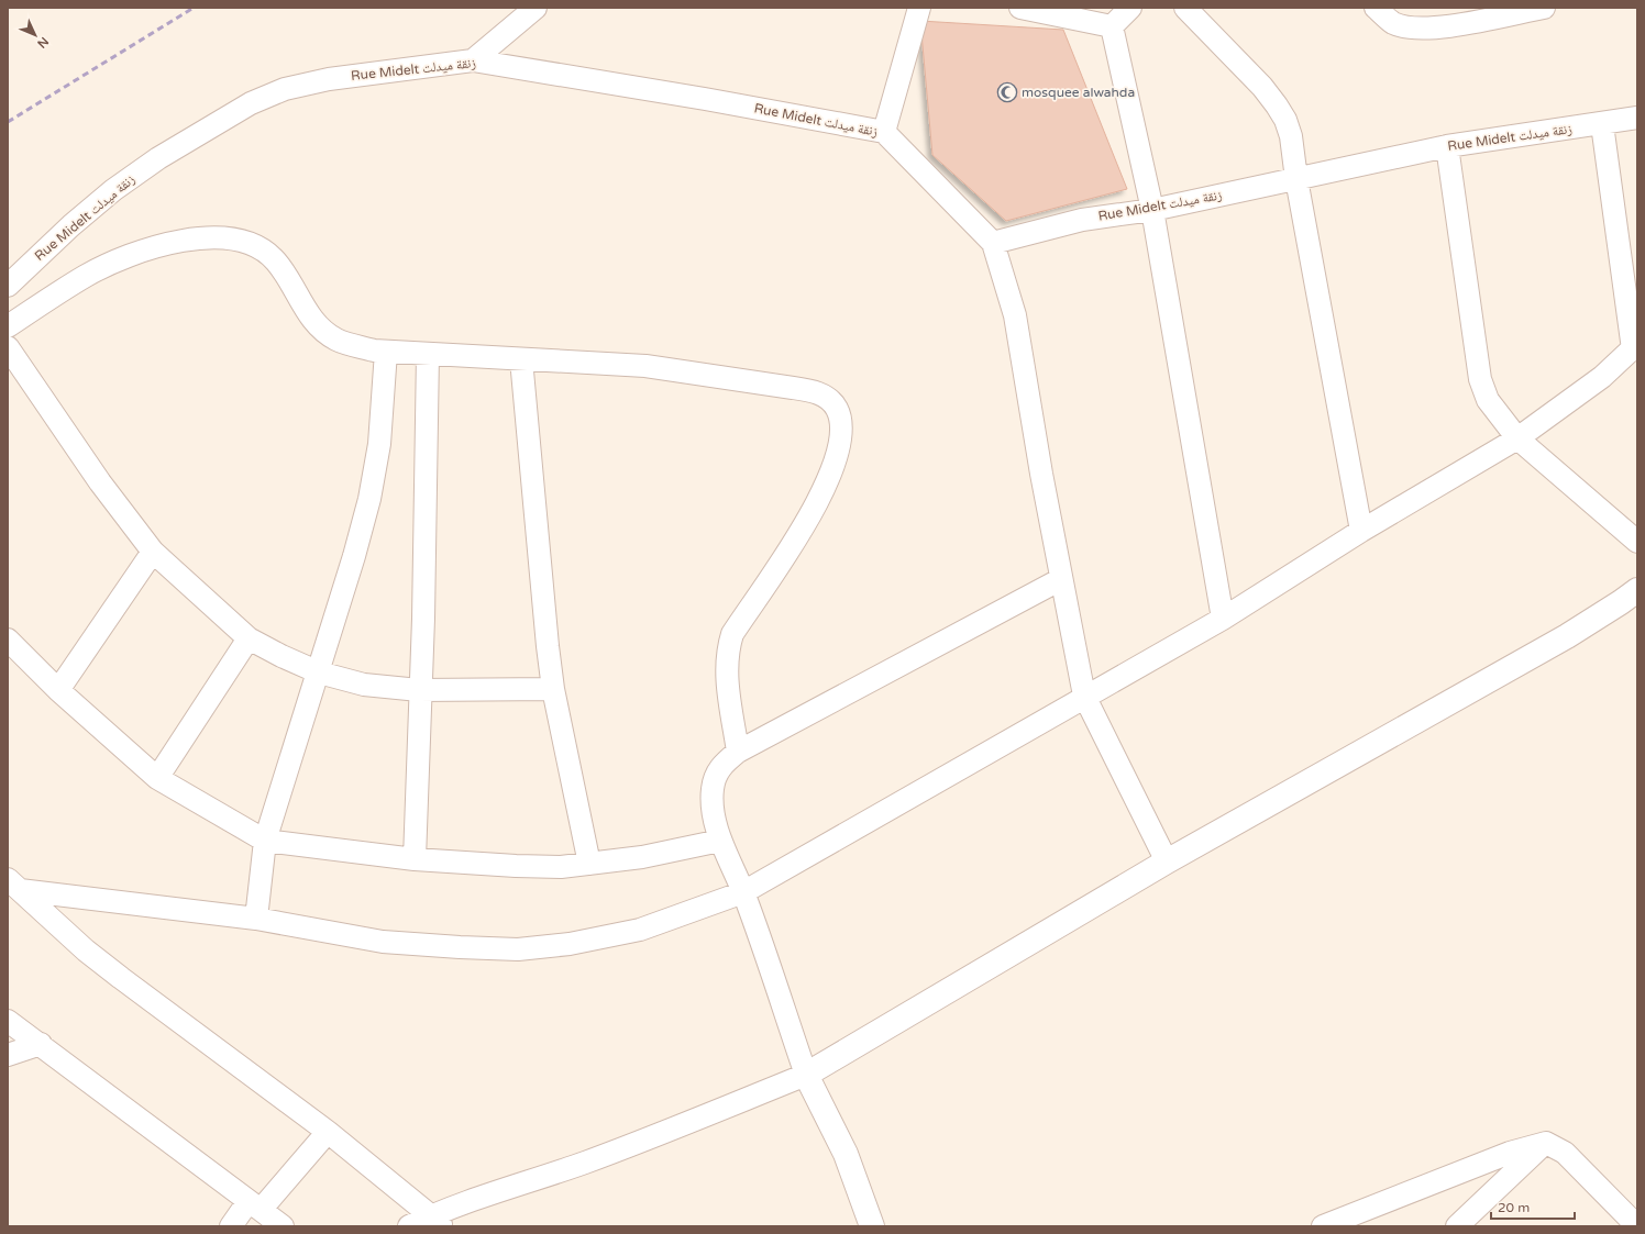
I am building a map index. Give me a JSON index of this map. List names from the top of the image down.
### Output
{
  "streets": {
    "street": ["Rue Midelt زنقة ميدلت"]
  },
  "places": {
    "mosque": ["mosquee alwahda"]
  },
  "scale_bar": "20 m",
  "north": "bottom right"
}
